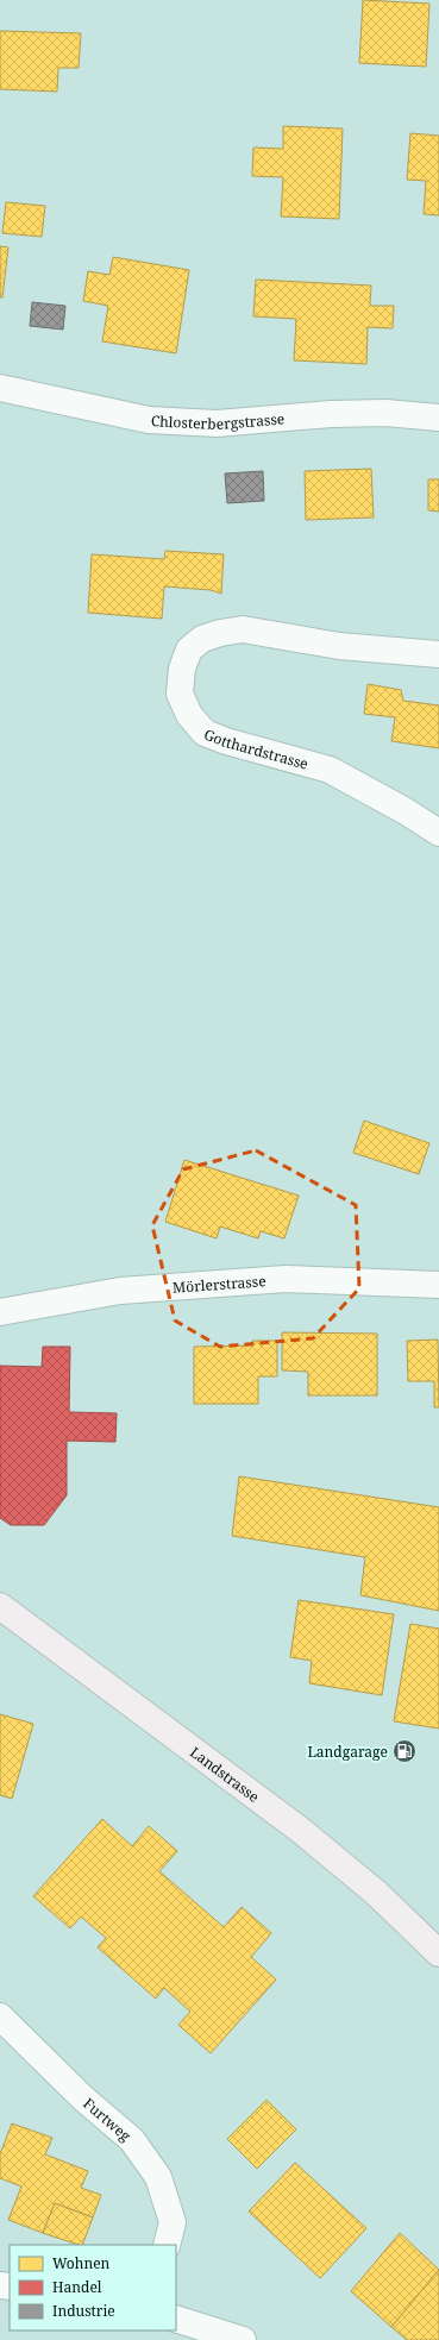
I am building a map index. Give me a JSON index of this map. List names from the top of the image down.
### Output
{
  "streets": {
    "main road": ["Landstrasse"],
    "street": [
      "Chlosterbergstrasse",
      "Gotthardstrasse",
      "Mörlerstrasse",
      "Furtweg"
    ]
  },
  "places": {
    "fuel station": ["Landgarage"]
  },
  "legend": ["Wohnen", "Handel", "Industrie"]
}
